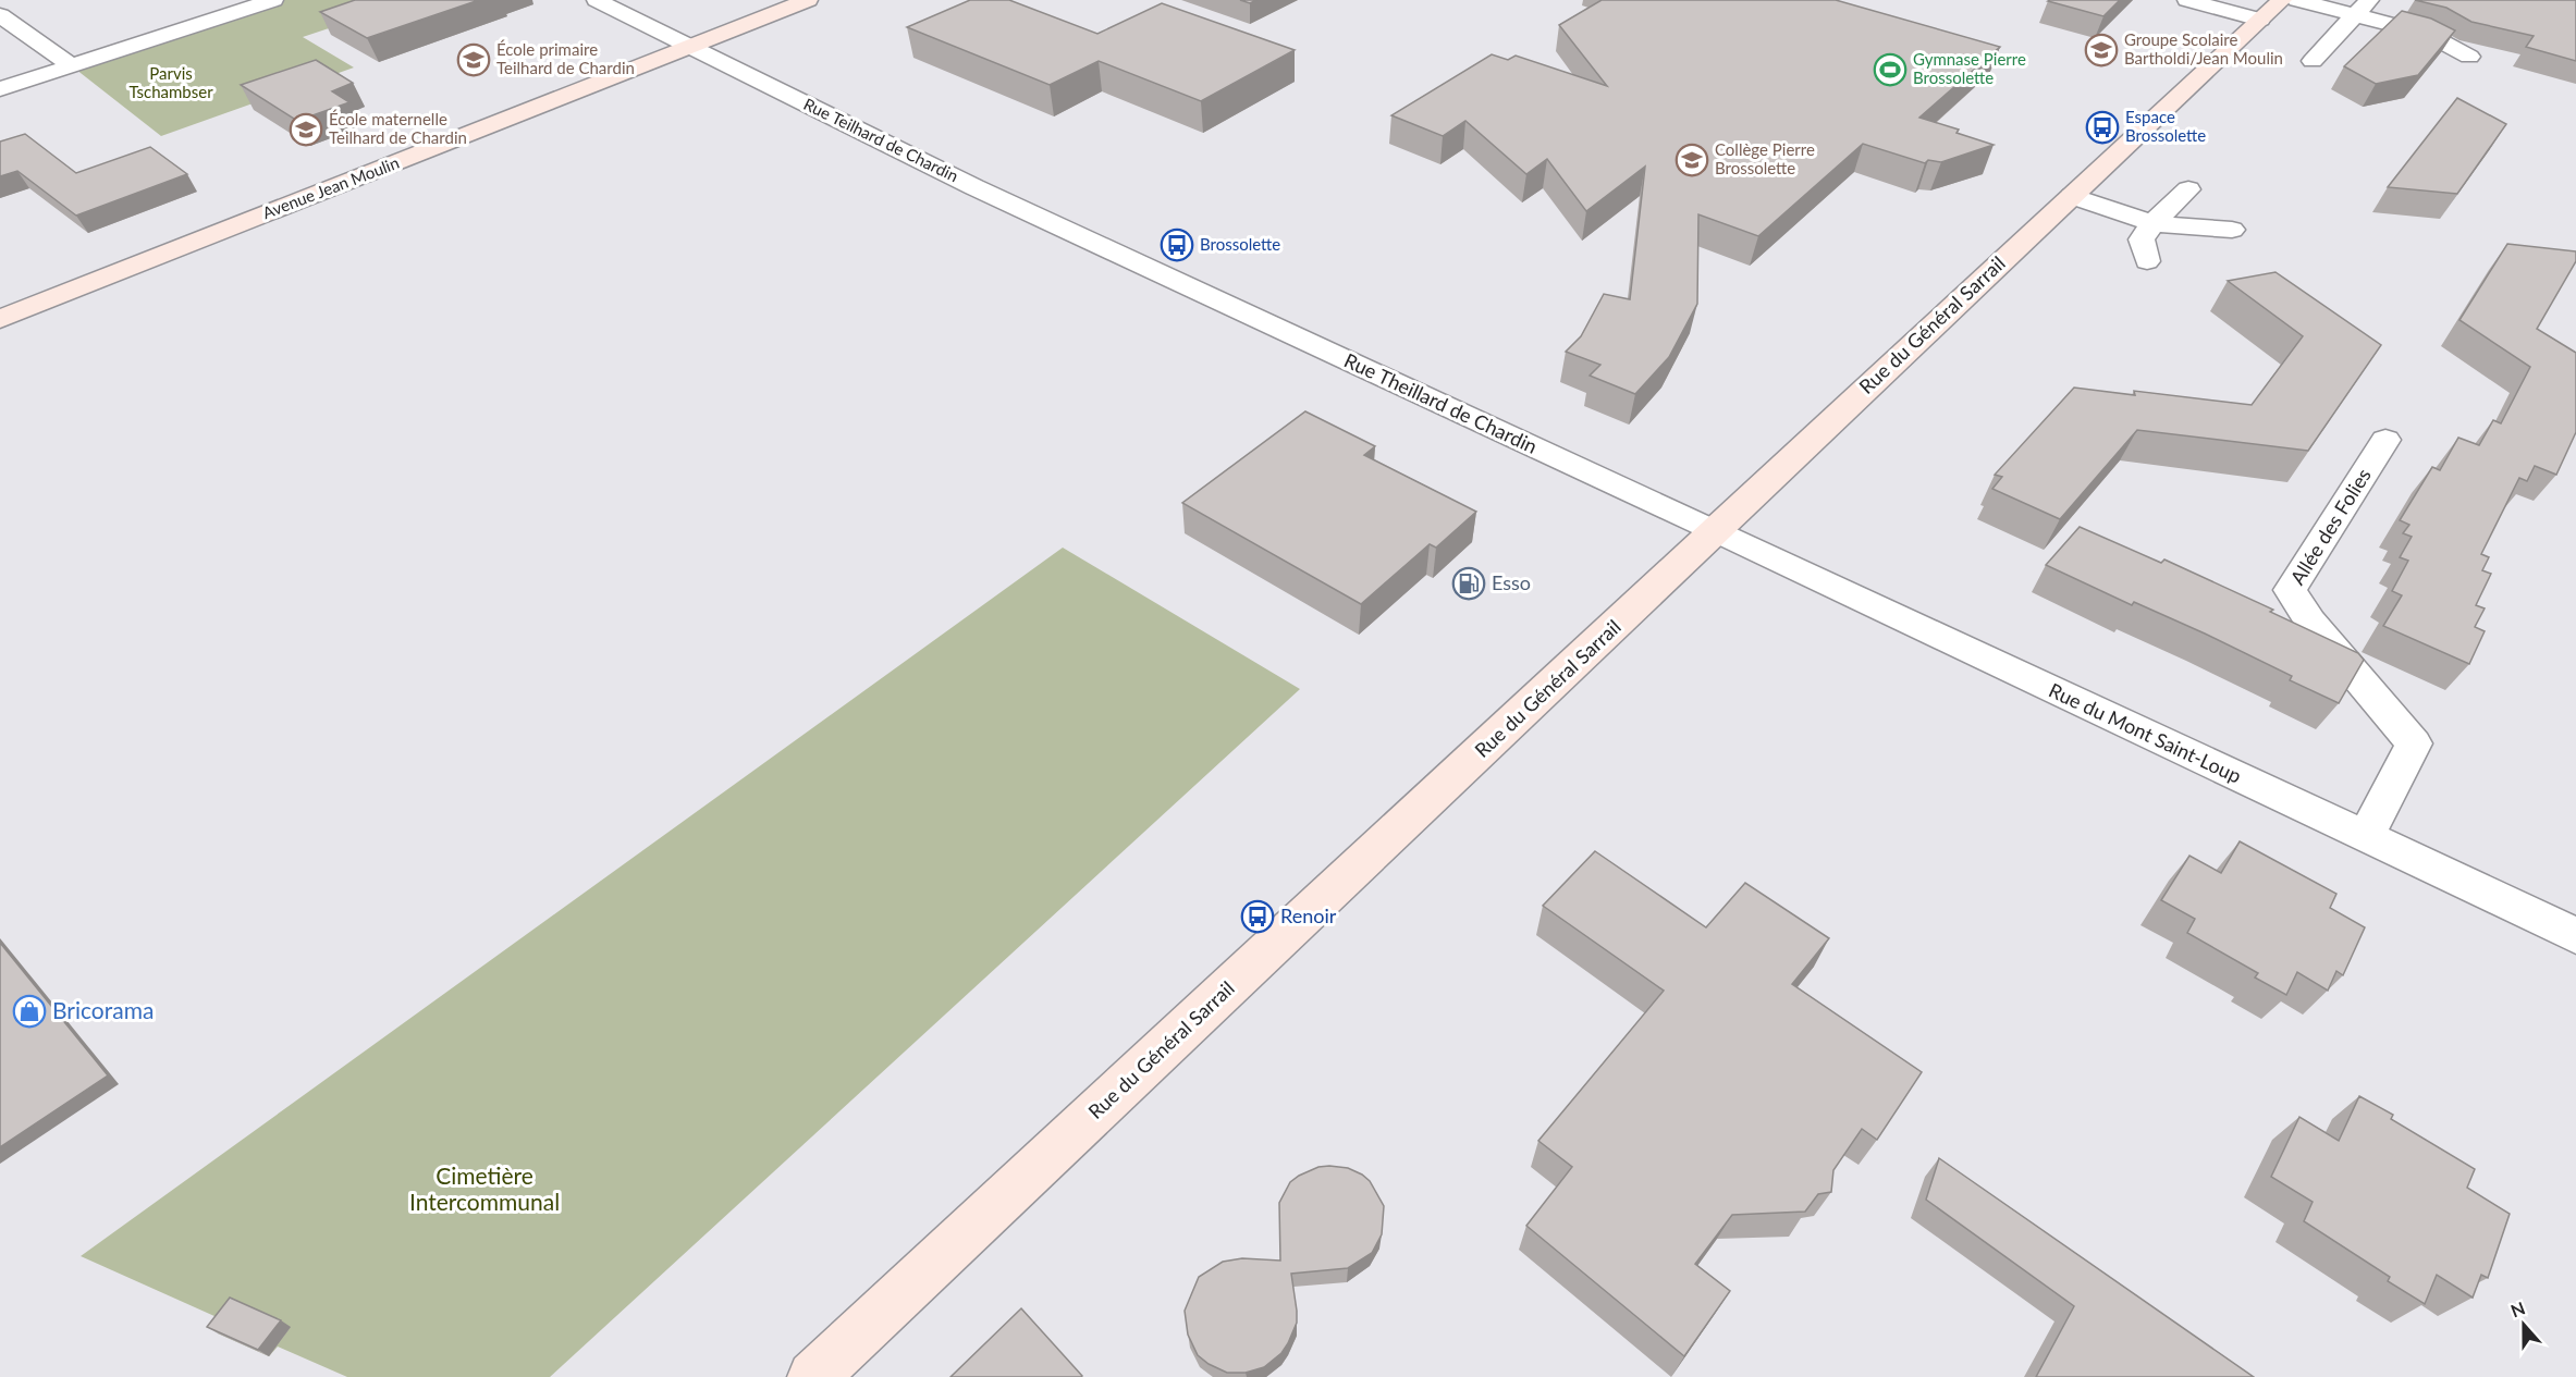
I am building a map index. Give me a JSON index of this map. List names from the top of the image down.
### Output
{
  "streets": {
    "main road": ["Avenue Jean Moulin", "Rue du Général Sarrail"],
    "street": [
      "Rue Teilhard de Chardin",
      "Rue Theillard de Chardin",
      "Allée des Folies",
      "Rue du Mont Saint-Loup"
    ]
  },
  "crossings": [
    ["Rue Teilhard de Chardin", "Avenue Jean Moulin"],
    ["Rue Teilhard de Chardin", "Rue Theillard de Chardin"],
    ["Rue du Général Sarrail", "Rue Theillard de Chardin"],
    ["Rue du Général Sarrail", "Rue du Mont Saint-Loup"],
    ["Rue Theillard de Chardin", "Rue du Mont Saint-Loup"],
    ["Allée des Folies", "Rue du Mont Saint-Loup"]
  ],
  "parks": ["Parvis Tschambser", "Cimetière Intercommunal"],
  "places": {
    "school or university": [
      "Groupe Scolaire Bartholdi/Jean Moulin",
      "École primaire Teilhard de Chardin",
      "École maternelle Teilhard de Chardin",
      "Collège Pierre Brossolette"
    ],
    "sports": ["Gymnase Pierre Brossolette"],
    "bus stop": ["Espace Brossolette", "Brossolette", "Renoir"],
    "fuel station": ["Esso"],
    "shop": ["Bricorama"]
  },
  "north": "top"
}
